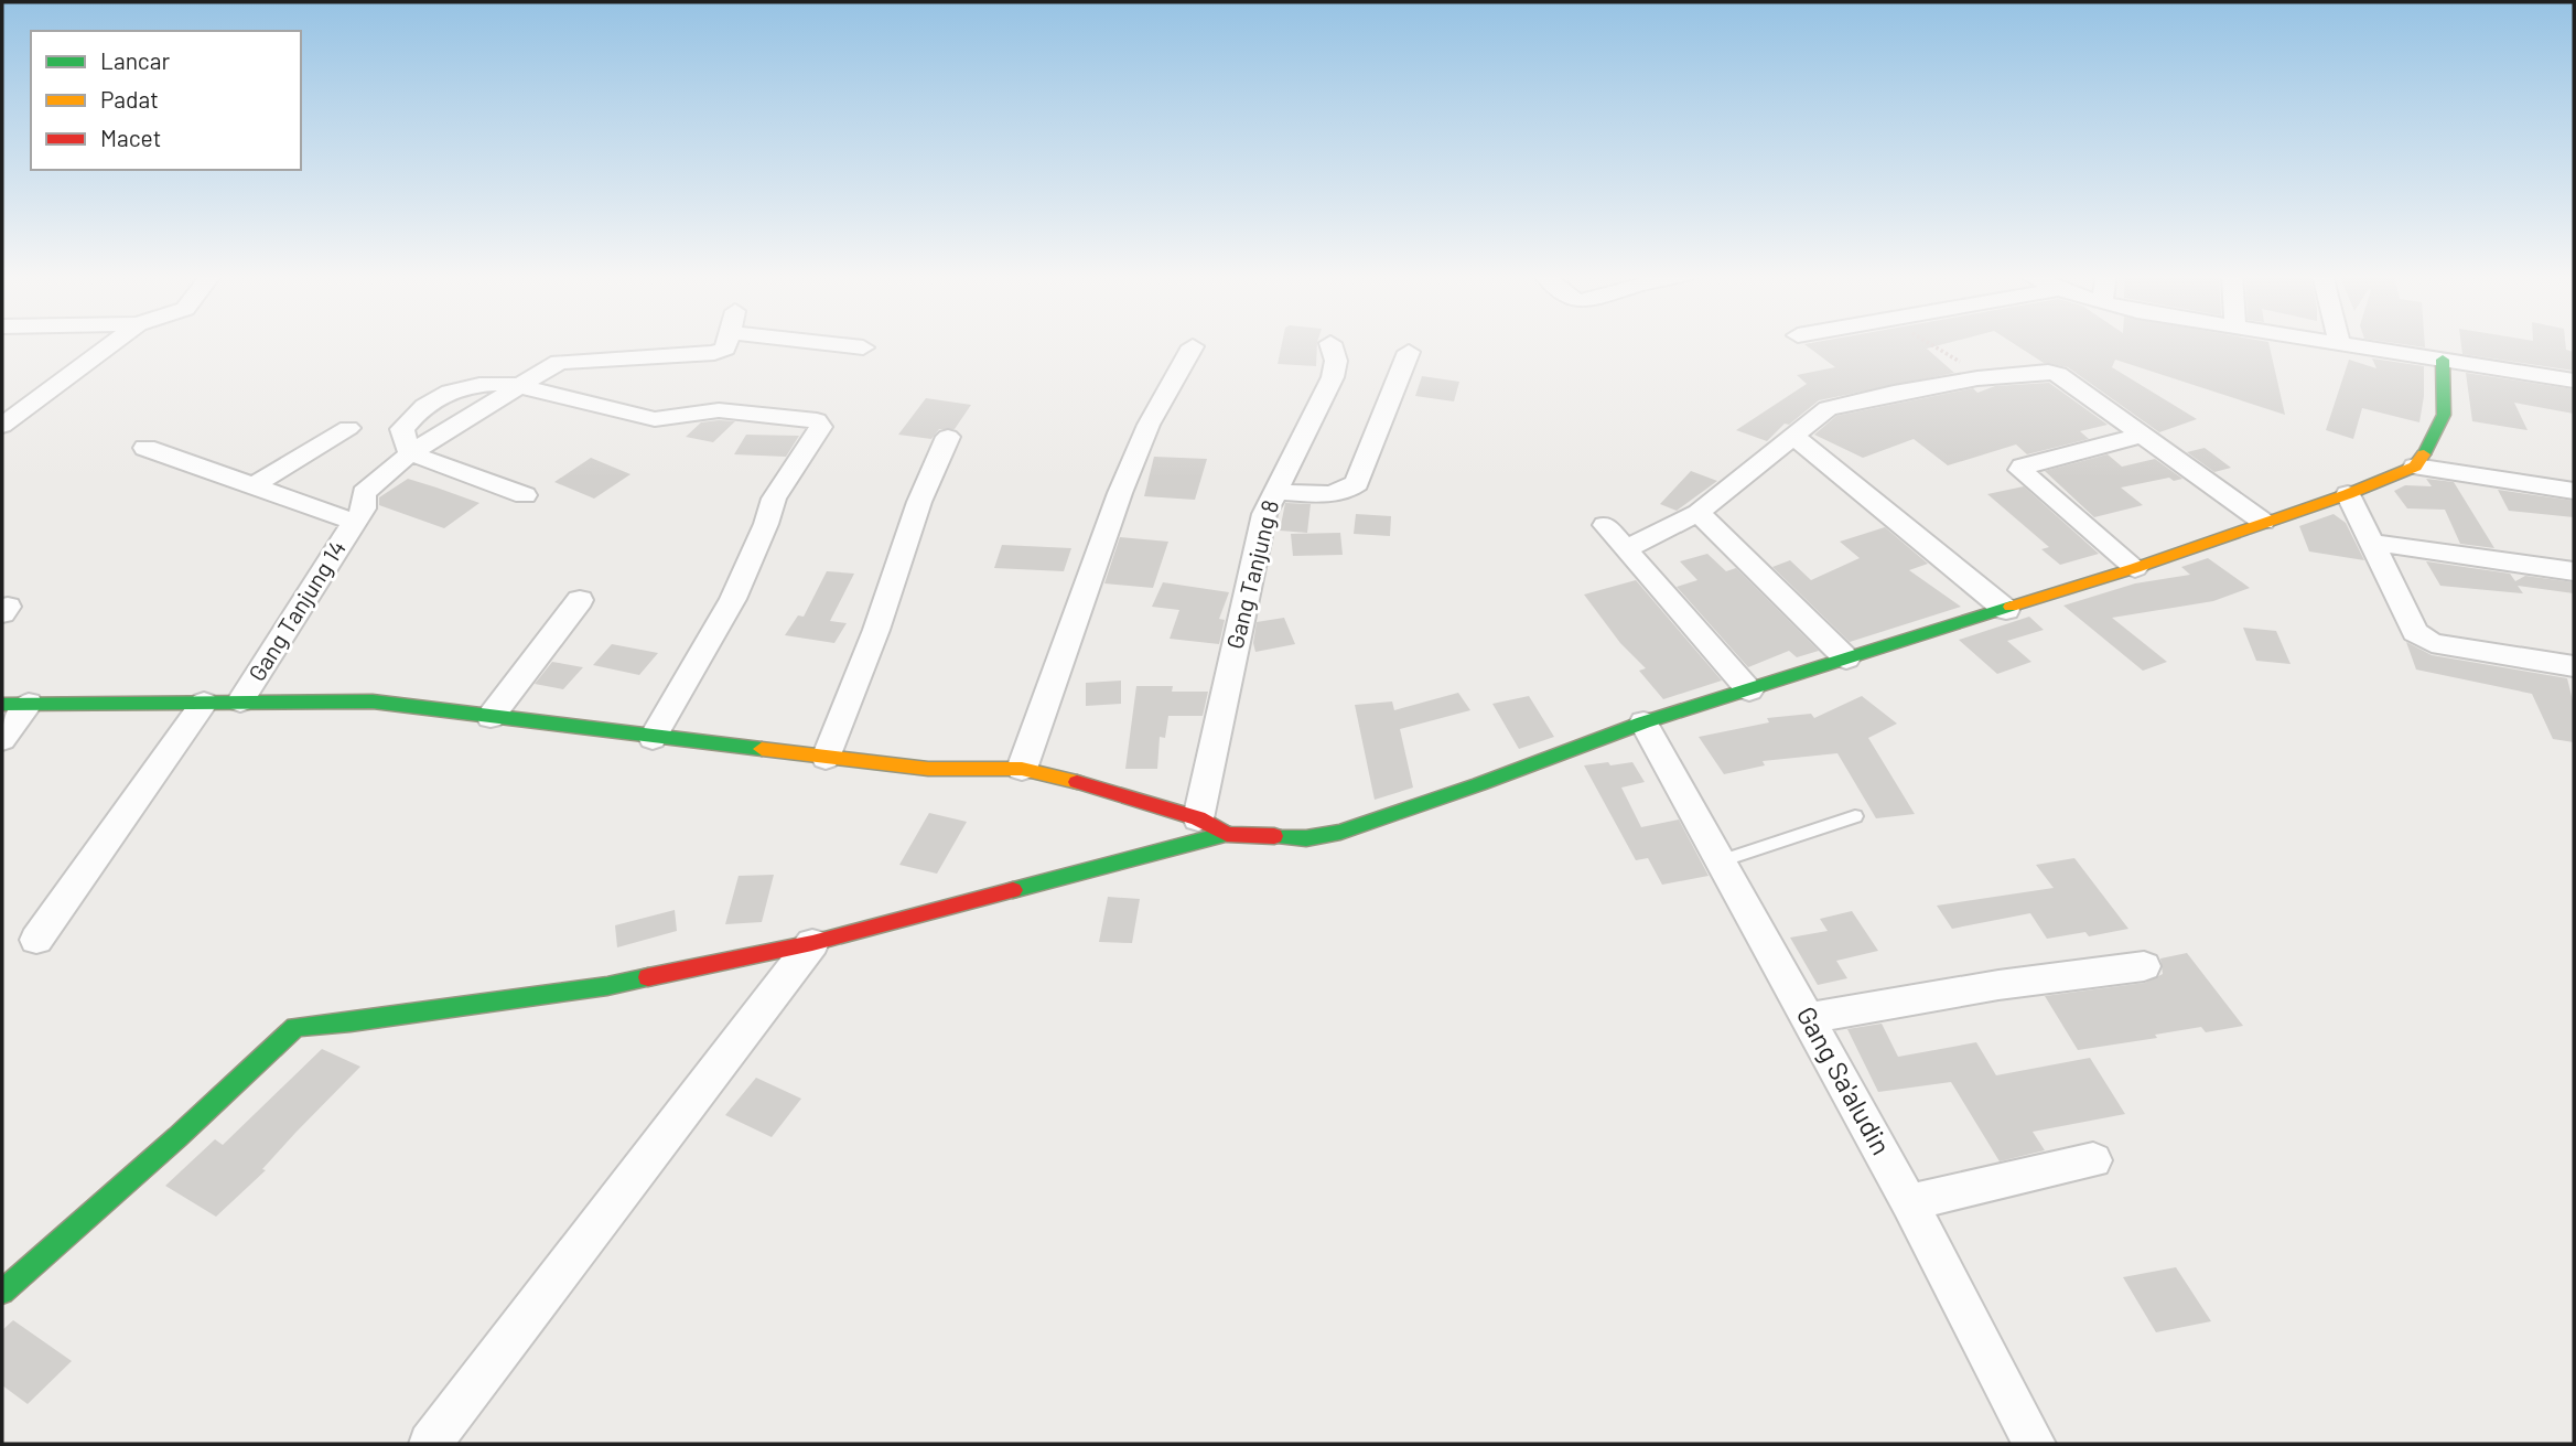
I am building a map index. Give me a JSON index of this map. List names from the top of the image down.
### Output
{
  "streets": {
    "street": ["Gang Tanjung 8", "Gang Tanjung 14", "Gang Sa'aludin"]
  },
  "legend": ["Lancar", "Padat", "Macet"]
}
